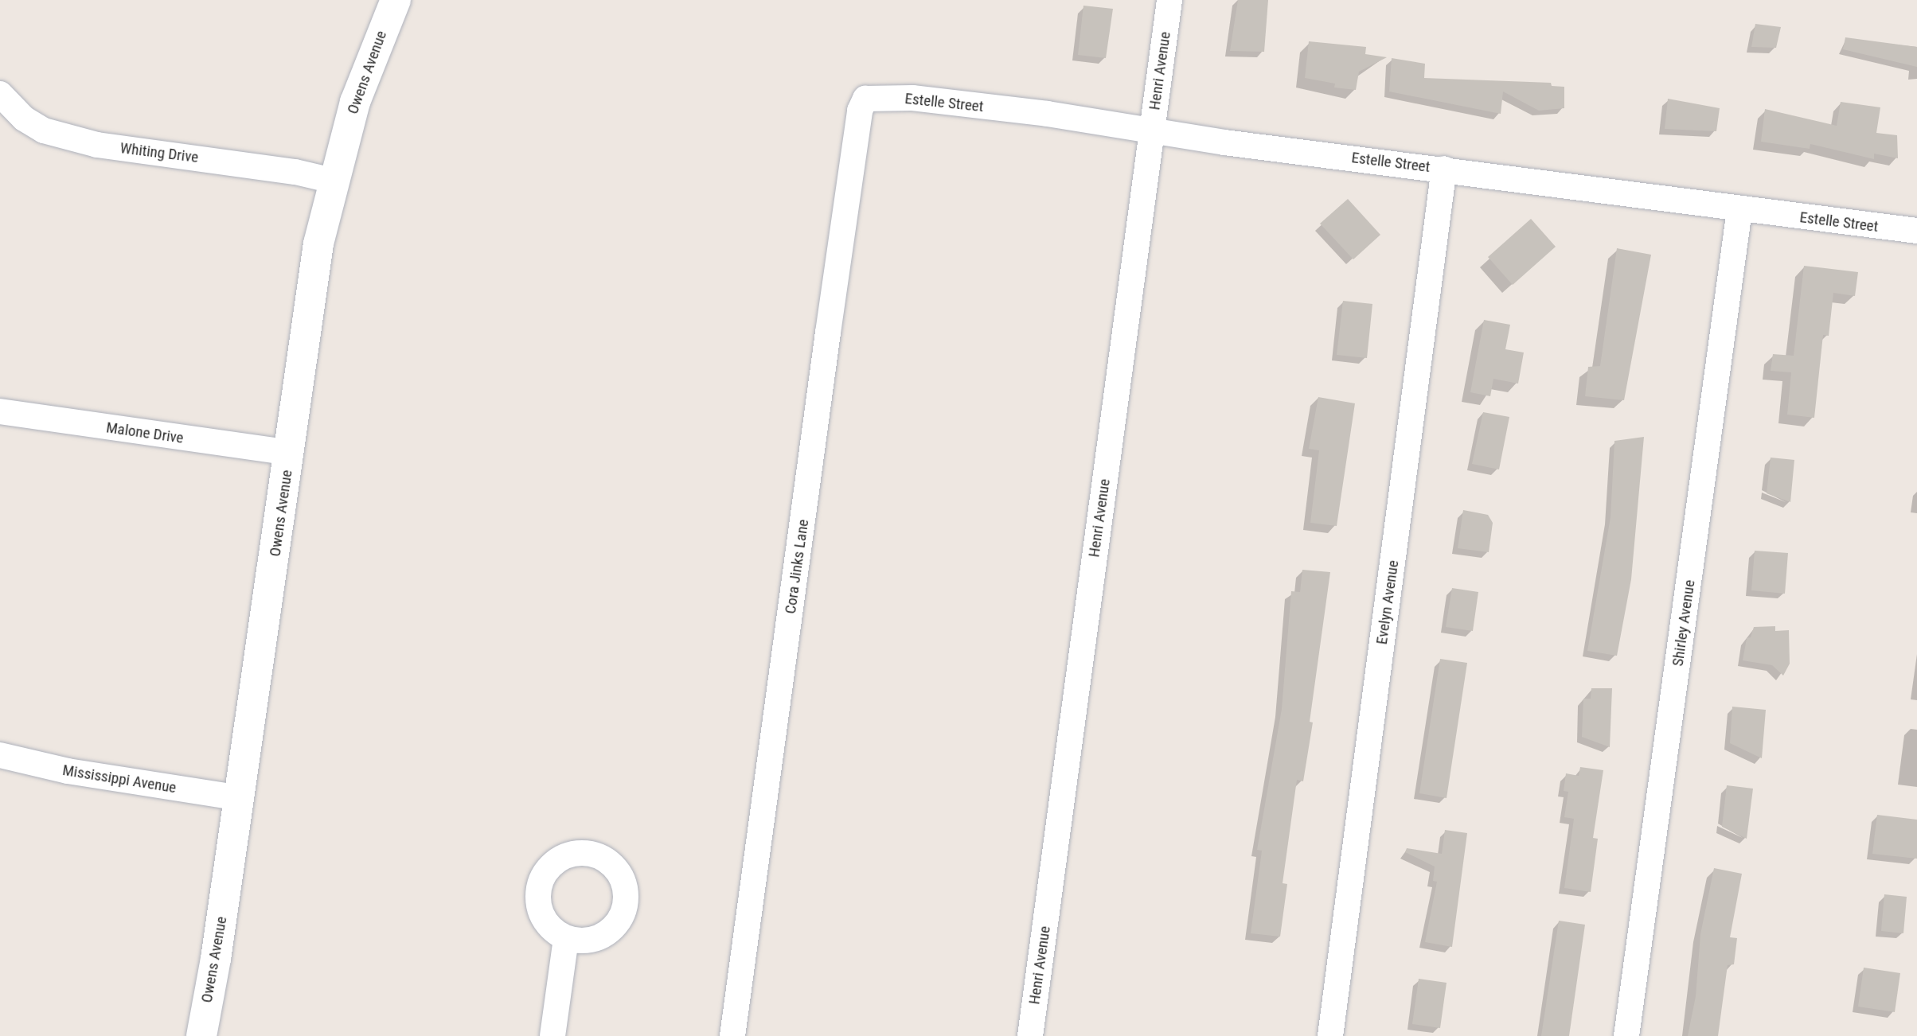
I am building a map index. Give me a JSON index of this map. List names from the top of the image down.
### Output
{
  "streets": {
    "street": [
      "Henri Avenue",
      "Owens Avenue",
      "Estelle Street",
      "Whiting Drive",
      "Malone Drive",
      "Cora Jinks Lane",
      "Evelyn Avenue",
      "Shirley Avenue",
      "Mississippi Avenue"
    ]
  },
  "crossings": [
    ["Henri Avenue", "Estelle Street"],
    ["Owens Avenue", "Whiting Drive"],
    ["Owens Avenue", "Malone Drive"],
    ["Owens Avenue", "Mississippi Avenue"],
    ["Estelle Street", "Cora Jinks Lane"],
    ["Estelle Street", "Evelyn Avenue"],
    ["Estelle Street", "Shirley Avenue"]
  ]
}
